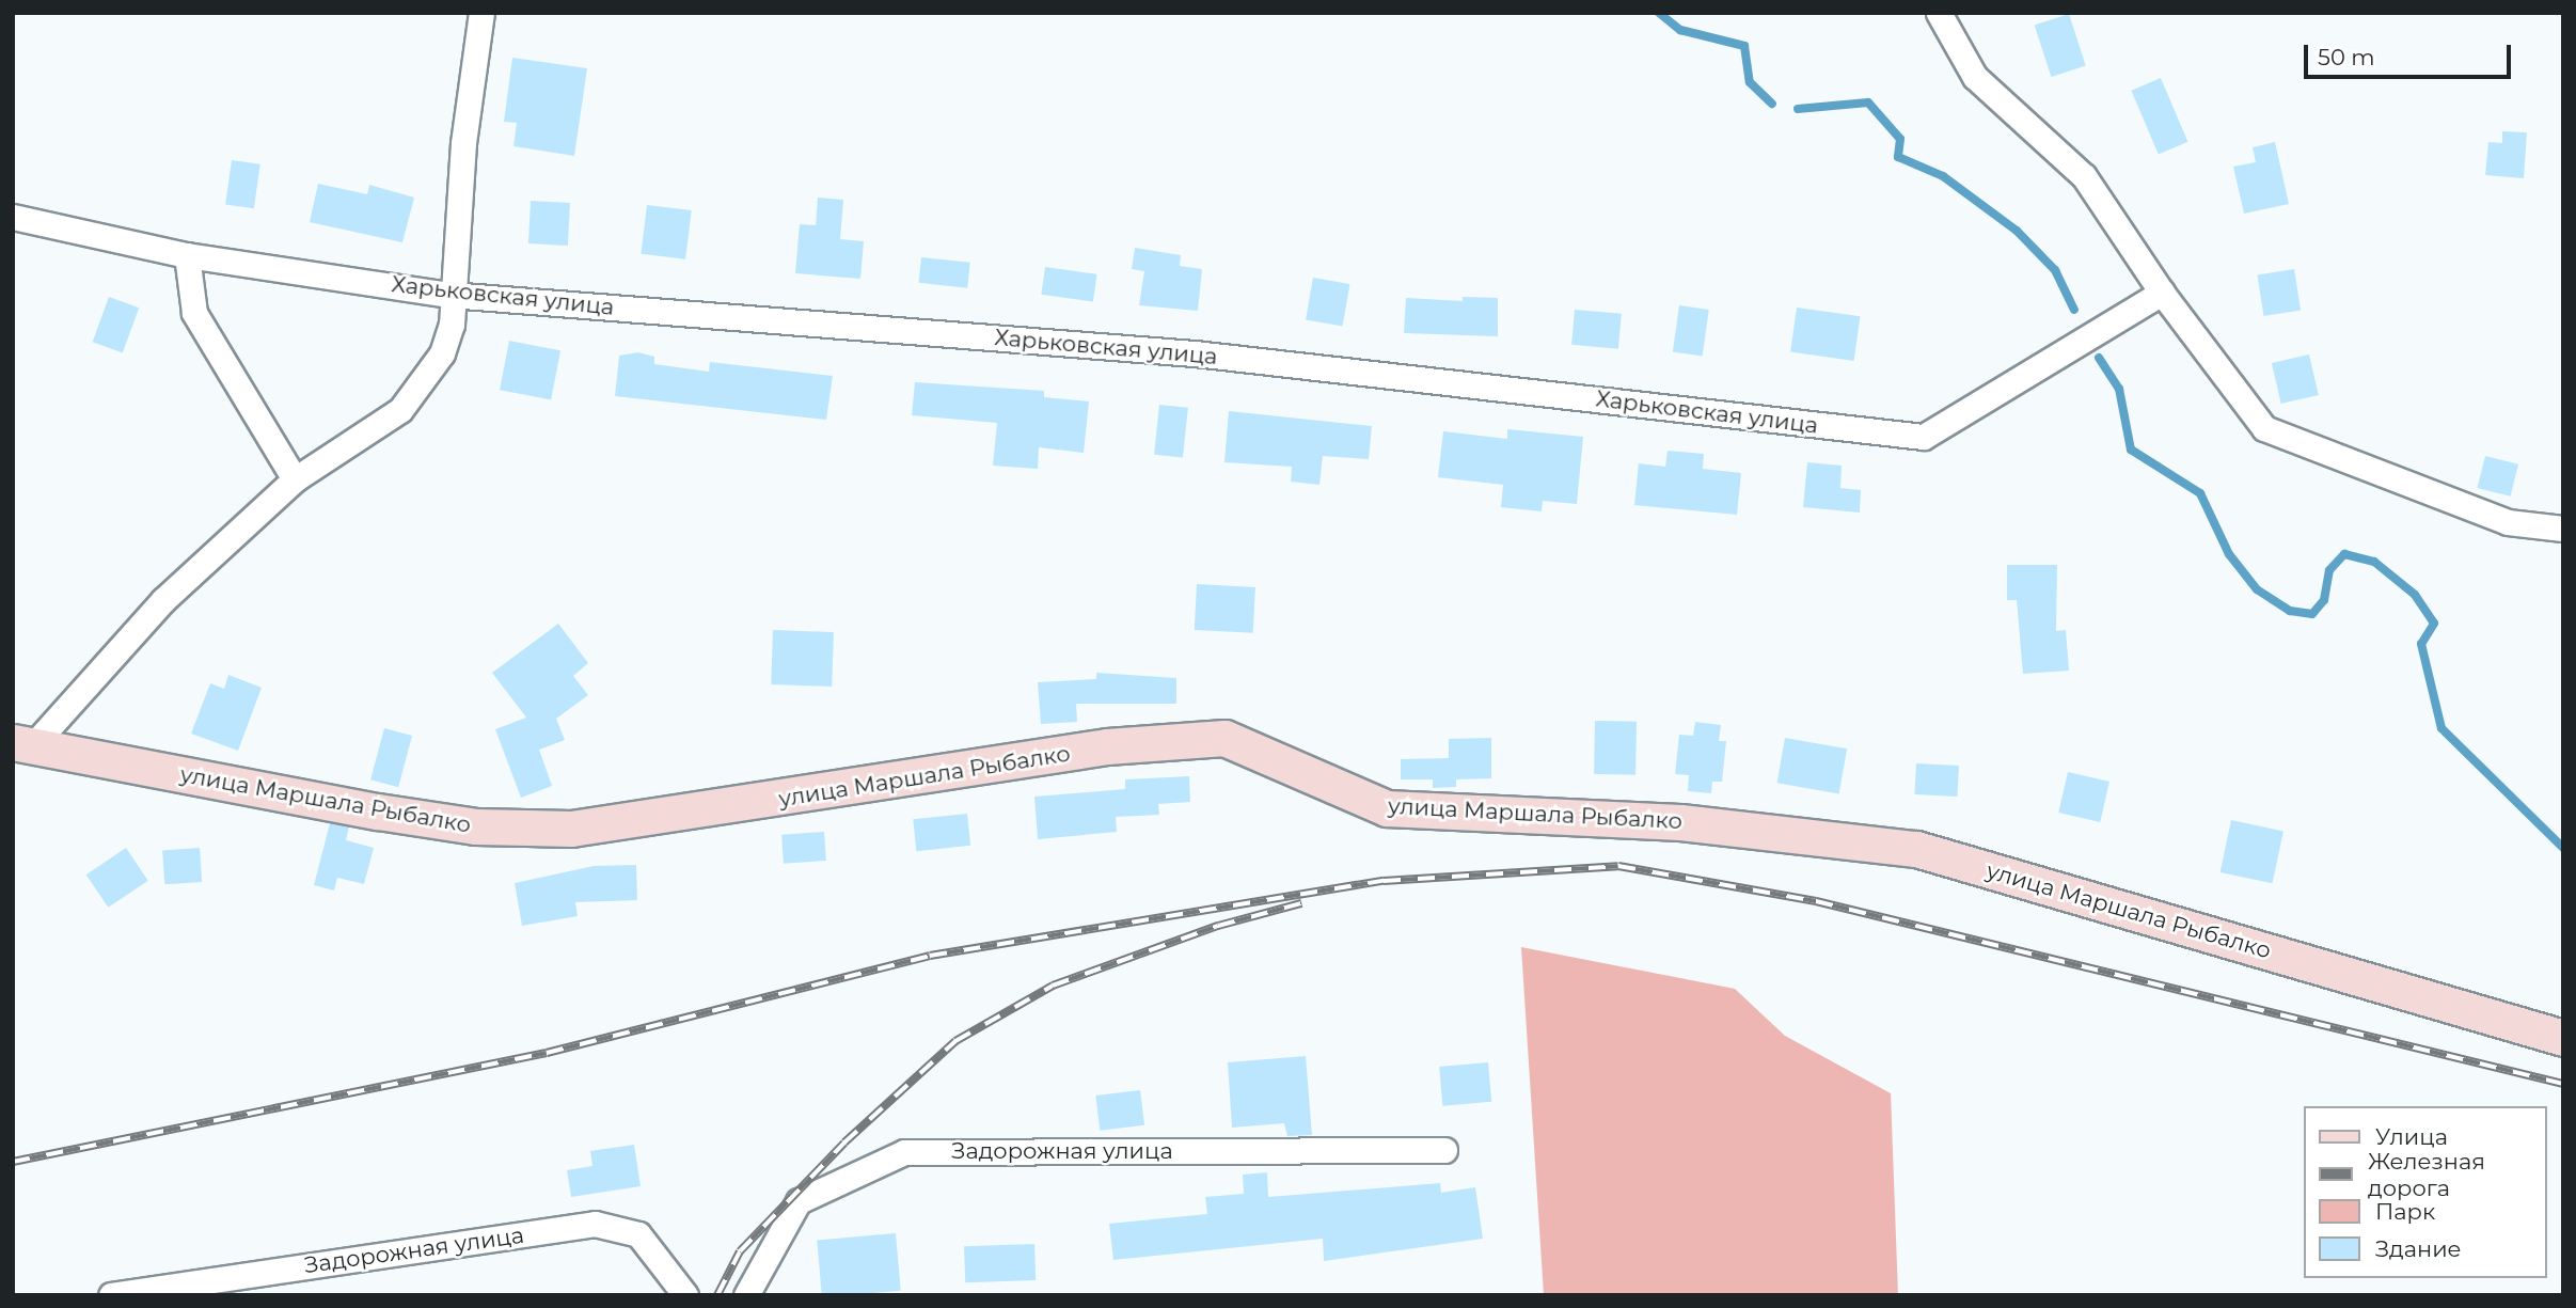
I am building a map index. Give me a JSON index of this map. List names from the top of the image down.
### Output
{
  "streets": {
    "street": ["Харьковская улица", "улица Маршала Рыбалко", "Задорожная улица"]
  },
  "legend": [
    "Улица",
    "Железная дорога",
    "Парк",
    "Здание"
  ],
  "scale_bar": "50 m"
}
